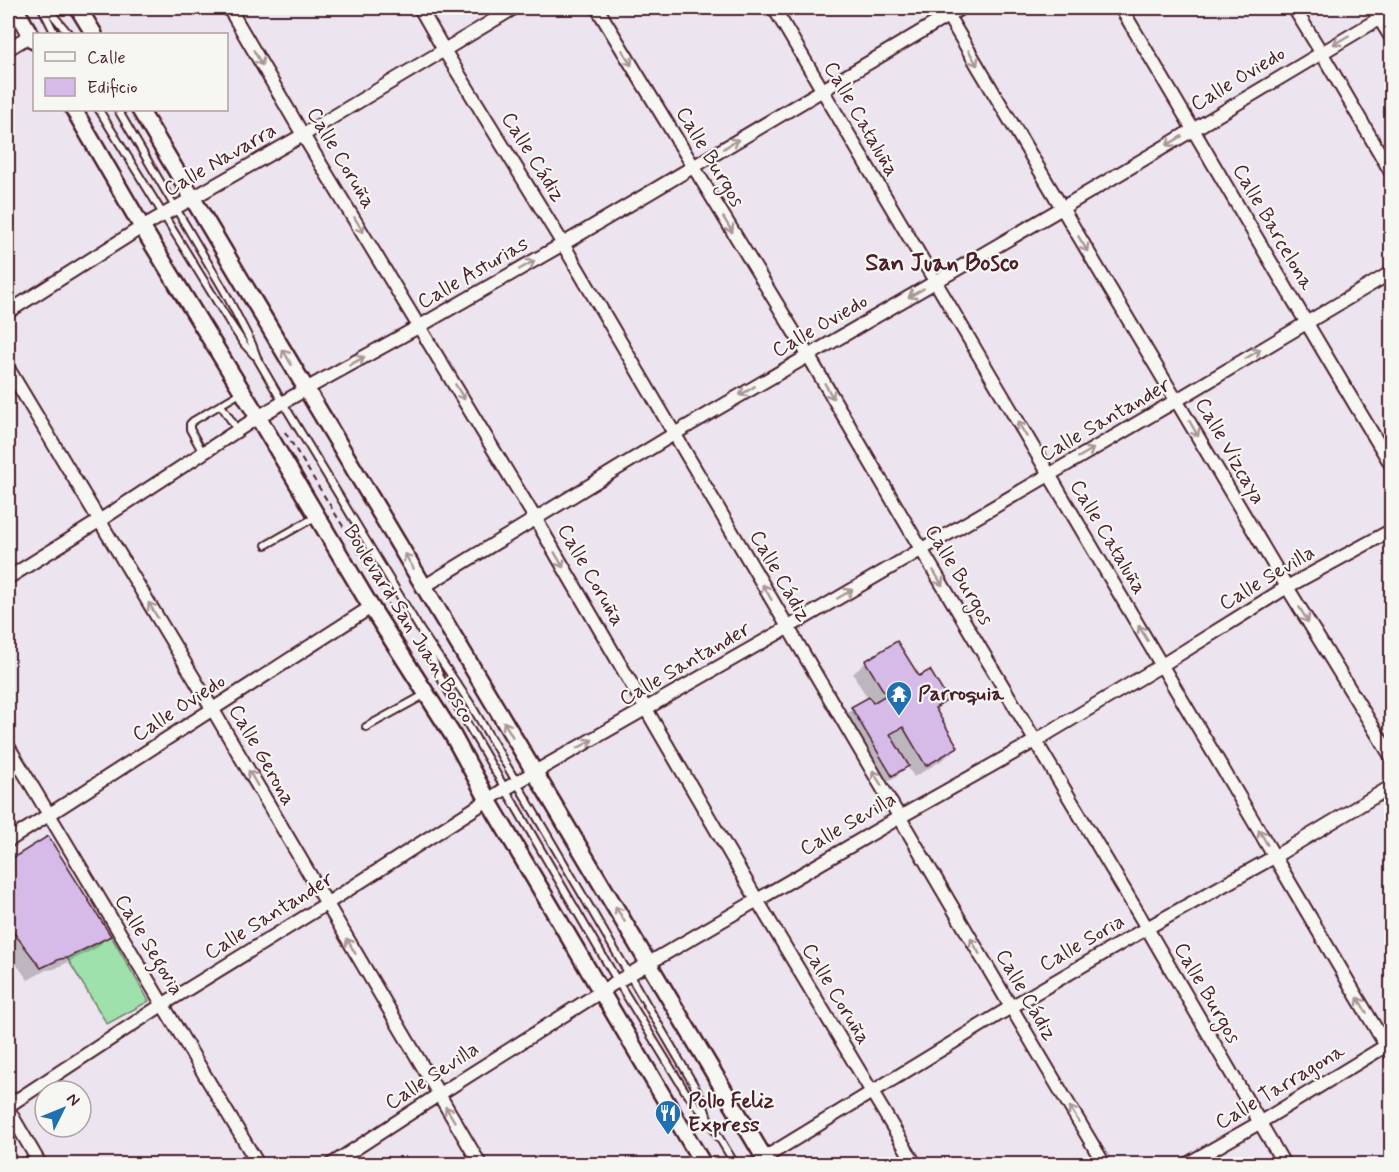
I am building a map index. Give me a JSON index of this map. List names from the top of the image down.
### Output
{
  "streets": {
    "street": [
      "Calle Oviedo",
      "Calle Cataluña",
      "Calle Cádiz",
      "Calle Burgos",
      "Calle Coruña",
      "Calle Navarra",
      "Calle Barcelona",
      "Calle Asturias",
      "Calle Santander",
      "Calle Vizcaya",
      "Calle Sevilla",
      "Boulevard San Juan Bosco",
      "Calle Gerona",
      "Calle Soria",
      "Calle Segovia",
      "Calle Tarragona"
    ]
  },
  "crossings": [
    ["Calle Oviedo", "Calle Cataluña"],
    ["Calle Oviedo", "Calle Cádiz"],
    ["Calle Oviedo", "Calle Burgos"],
    ["Calle Oviedo", "Calle Coruña"],
    ["Calle Oviedo", "Calle Barcelona"],
    ["Calle Oviedo", "Calle Vizcaya"],
    ["Calle Oviedo", "Boulevard San Juan Bosco"],
    ["Calle Oviedo", "Calle Gerona"],
    ["Calle Oviedo", "Calle Segovia"],
    ["Calle Cataluña", "Calle Asturias"],
    ["Calle Cataluña", "Calle Santander"],
    ["Calle Cataluña", "Calle Sevilla"],
    ["Calle Cataluña", "Calle Soria"],
    ["Calle Cataluña", "Calle Tarragona"],
    ["Calle Cádiz", "Calle Navarra"],
    ["Calle Cádiz", "Calle Asturias"],
    ["Calle Cádiz", "Calle Santander"],
    ["Calle Cádiz", "Calle Sevilla"],
    ["Calle Cádiz", "Calle Soria"],
    ["Calle Burgos", "Calle Asturias"],
    ["Calle Burgos", "Calle Santander"],
    ["Calle Burgos", "Calle Sevilla"],
    ["Calle Burgos", "Calle Soria"],
    ["Calle Burgos", "Calle Tarragona"],
    ["Calle Coruña", "Calle Navarra"],
    ["Calle Coruña", "Calle Asturias"],
    ["Calle Coruña", "Calle Santander"],
    ["Calle Coruña", "Calle Sevilla"],
    ["Calle Coruña", "Calle Soria"],
    ["Calle Navarra", "Boulevard San Juan Bosco"],
    ["Calle Barcelona", "Calle Santander"],
    ["Calle Asturias", "Calle Vizcaya"],
    ["Calle Asturias", "Boulevard San Juan Bosco"],
    ["Calle Asturias", "Calle Gerona"],
    ["Calle Santander", "Calle Vizcaya"],
    ["Calle Santander", "Boulevard San Juan Bosco"],
    ["Calle Santander", "Calle Gerona"],
    ["Calle Santander", "Calle Segovia"],
    ["Calle Vizcaya", "Calle Sevilla"],
    ["Calle Sevilla", "Boulevard San Juan Bosco"],
    ["Calle Sevilla", "Calle Gerona"],
    ["Boulevard San Juan Bosco", "Calle Soria"]
  ],
  "one_way": [
    "Calle Cataluña",
    "Calle Cádiz",
    "Calle Burgos",
    "Calle Coruña",
    "Calle Asturias",
    "Calle Santander",
    "Calle Vizcaya",
    "Calle Gerona"
  ],
  "districts": ["San Juan Bosco"],
  "places": {
    "temple": ["Parroquia"],
    "restaurant": ["Pollo Feliz Express"]
  },
  "legend": ["Calle", "Edificio"],
  "north": "top right"
}
